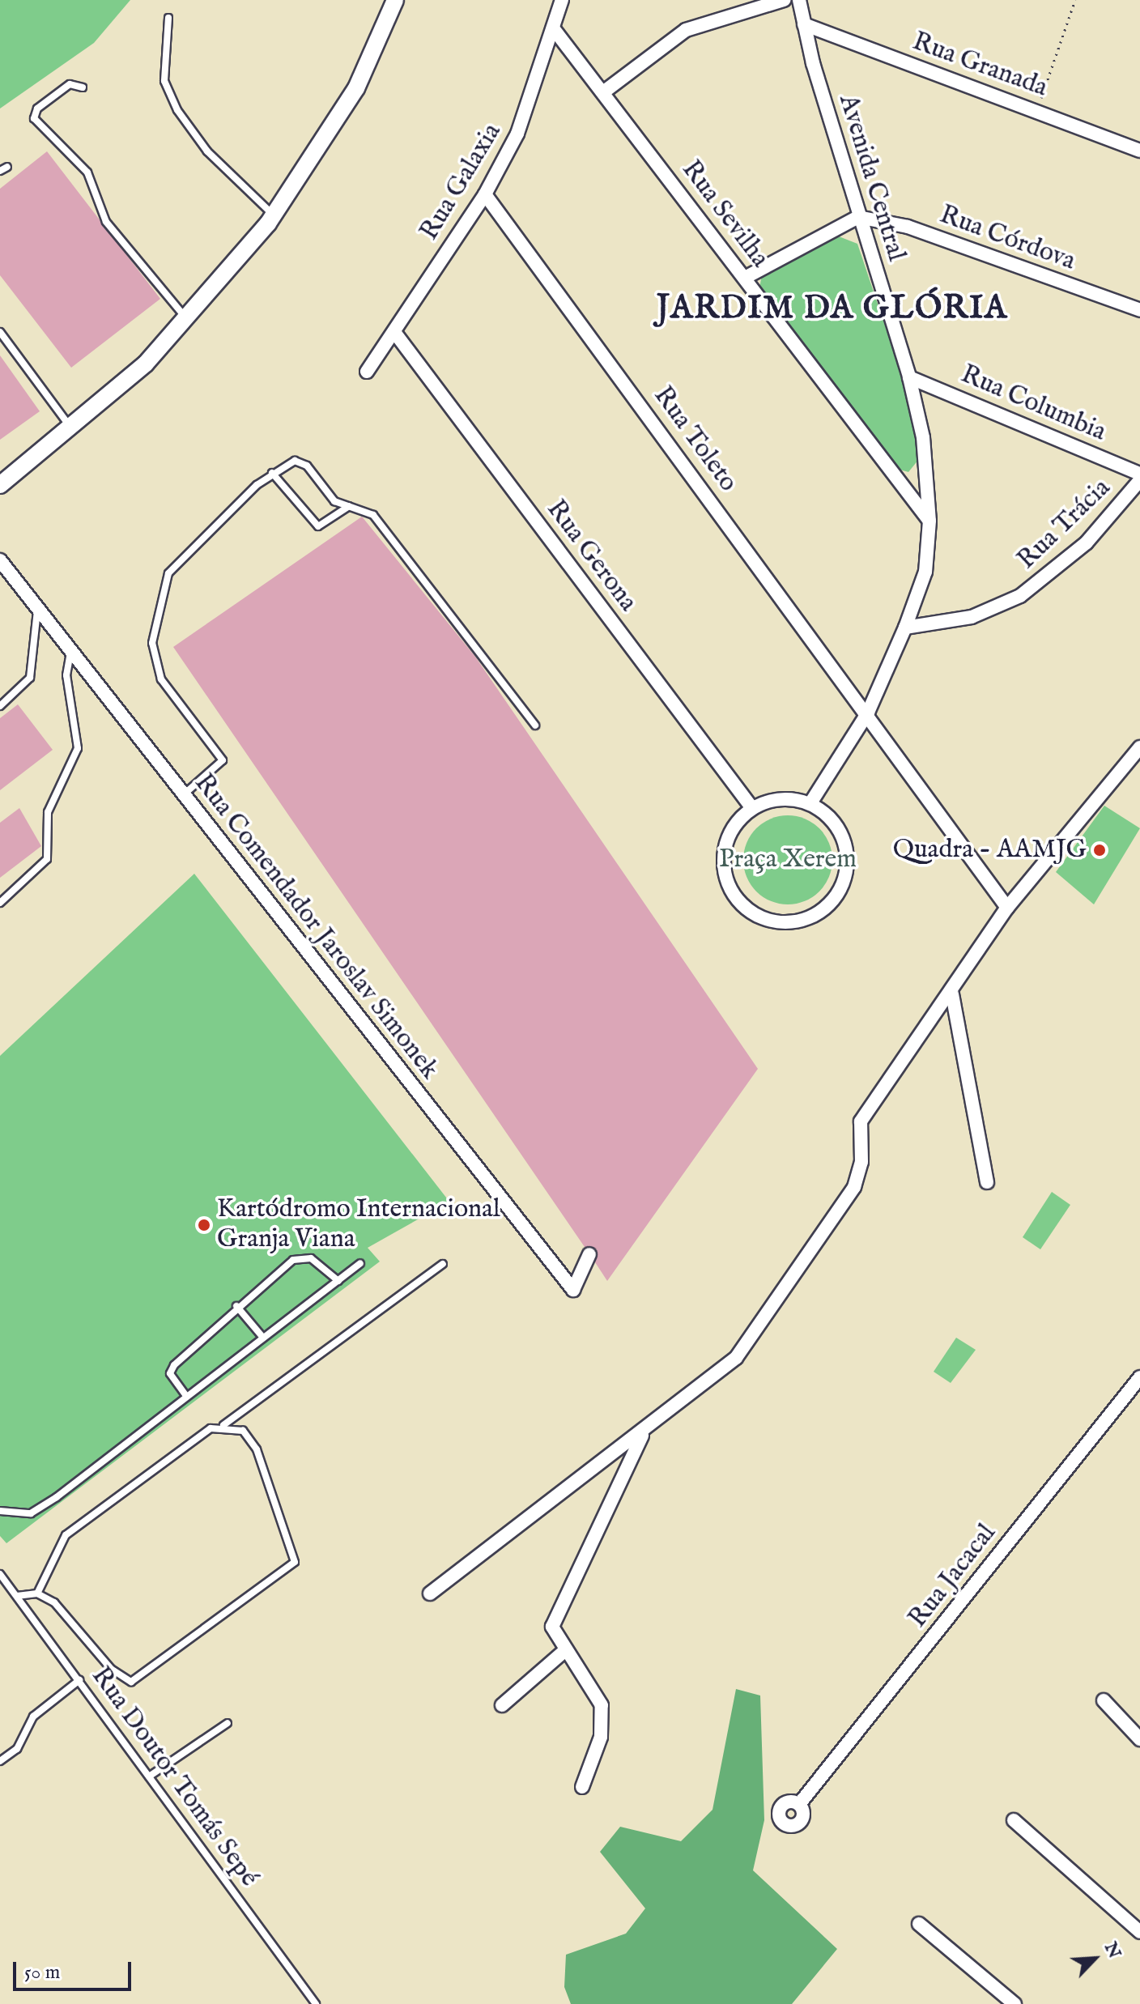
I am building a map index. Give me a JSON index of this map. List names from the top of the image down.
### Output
{
  "streets": {
    "street": [
      "Rua Granada",
      "Avenida Central",
      "Rua Galaxia",
      "Rua Sevilha",
      "Rua Córdova",
      "Rua Columbia",
      "Rua Toleto",
      "Rua Trácia",
      "Rua Gerona",
      "Rua Comendador Jaroslav Simonek",
      "Rua Jacacal"
    ],
    "lane": ["Rua Doutor Tomás Sepé"]
  },
  "crossings": [
    ["Rua Granada", "Avenida Central"],
    ["Avenida Central", "Rua Sevilha"],
    ["Avenida Central", "Rua Córdova"],
    ["Avenida Central", "Rua Columbia"],
    ["Avenida Central", "Rua Toleto"],
    ["Avenida Central", "Rua Trácia"],
    ["Avenida Central", "Rua Gerona"],
    ["Rua Galaxia", "Rua Sevilha"],
    ["Rua Galaxia", "Rua Toleto"],
    ["Rua Galaxia", "Rua Gerona"]
  ],
  "districts": ["JARDIM DA GLÓRIA"],
  "parks": ["Praça Xerem"],
  "places": ["Quadra - AAMJG", "Kartódromo Internacional Granja Viana"],
  "scale_bar": "50 m",
  "north": "top right"
}
